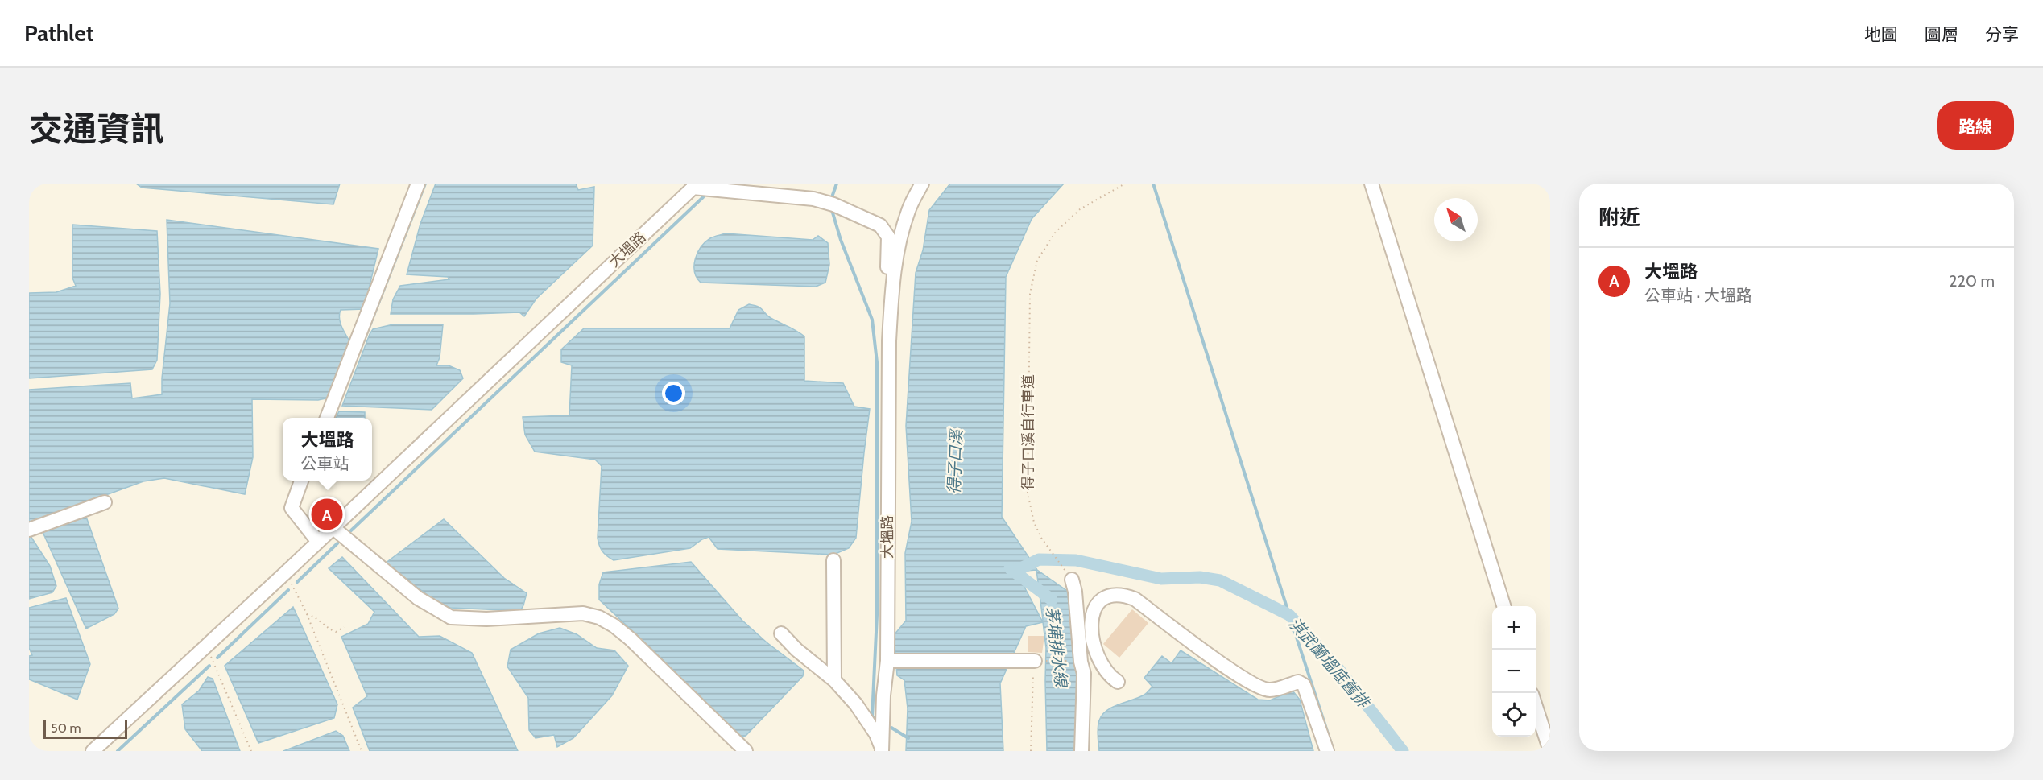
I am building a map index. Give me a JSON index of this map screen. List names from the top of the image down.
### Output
{
  "streets": {
    "street": ["大塭路"],
    "path": ["得子口溪自行車道"]
  },
  "water": ["得子口溪", "茅埔排水線", "淇武蘭塭底舊排"],
  "scale_bar": "50 m",
  "north": "top left",
  "page": {
    "header": "Pathlet",
    "nav": ["地圖", "圖層", "分享"],
    "title": "交通資訊",
    "buttons": "路線",
    "heading": "附近",
    "list": [
      {
        "mark": "A",
        "name": "大塭路",
        "note": "公車站 · 大塭路",
        "value": "220 m"
      }
    ],
    "popup": ["大塭路", "公車站"],
    "pins": "A",
    "map_buttons": ["+", "−"],
    "scale": "50 m"
  }
}
